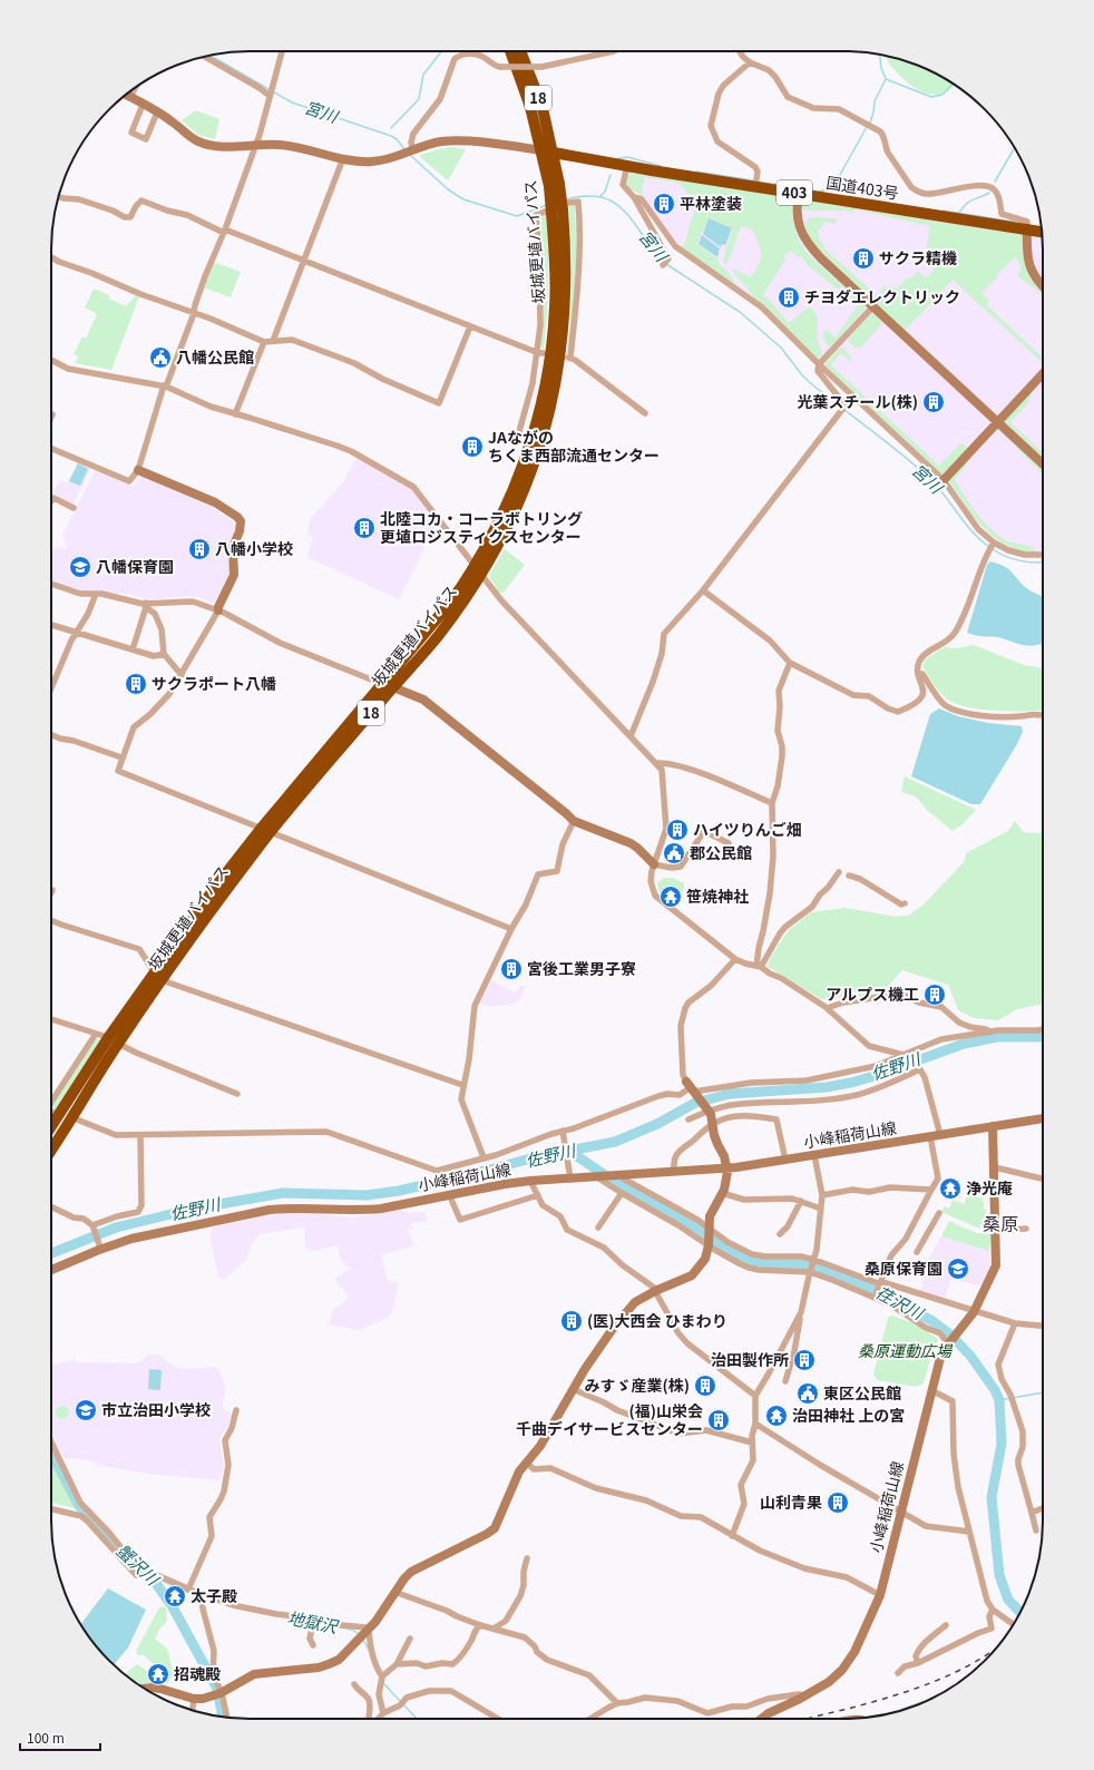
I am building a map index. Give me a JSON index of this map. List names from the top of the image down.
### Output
{
  "streets": {
    "highway": [
      "18",
      "国道403号",
      "403",
      "坂城更埴バイパス"
    ],
    "main road": ["小峰稲荷山線"]
  },
  "crossings": [
    ["国道403号", "坂城更埴バイパス"]
  ],
  "districts": ["桑原"],
  "water": [
    "宮川",
    "佐野川",
    "荏沢川",
    "蟹沢川",
    "地獄沢"
  ],
  "parks": ["桑原運動広場"],
  "places": {
    "building": [
      "平林塗装",
      "サクラ精機",
      "チヨダエレクトリック",
      "光葉スチール(株)",
      "JAながの ちくま西部流通センター",
      "北陸コカ・コーラボトリング 更埴ロジスティクスセンター",
      "八幡小学校",
      "サクラポート八幡",
      "ハイツりんご畑",
      "宮後工業男子寮",
      "アルプス機工",
      "(医)大西会 ひまわり",
      "治田製作所",
      "みすゞ産業(株)",
      "(福)山栄会 千曲デイサービスセンター",
      "山利青果"
    ],
    "public building": ["八幡公民館", "郡公民館", "東区公民館"],
    "school or university": ["八幡保育園", "桑原保育園", "市立治田小学校"],
    "temple": [
      "笹焼神社",
      "浄光庵",
      "治田神社 上の宮",
      "太子殿",
      "招魂殿"
    ]
  },
  "scale_bar": "100 m"
}
